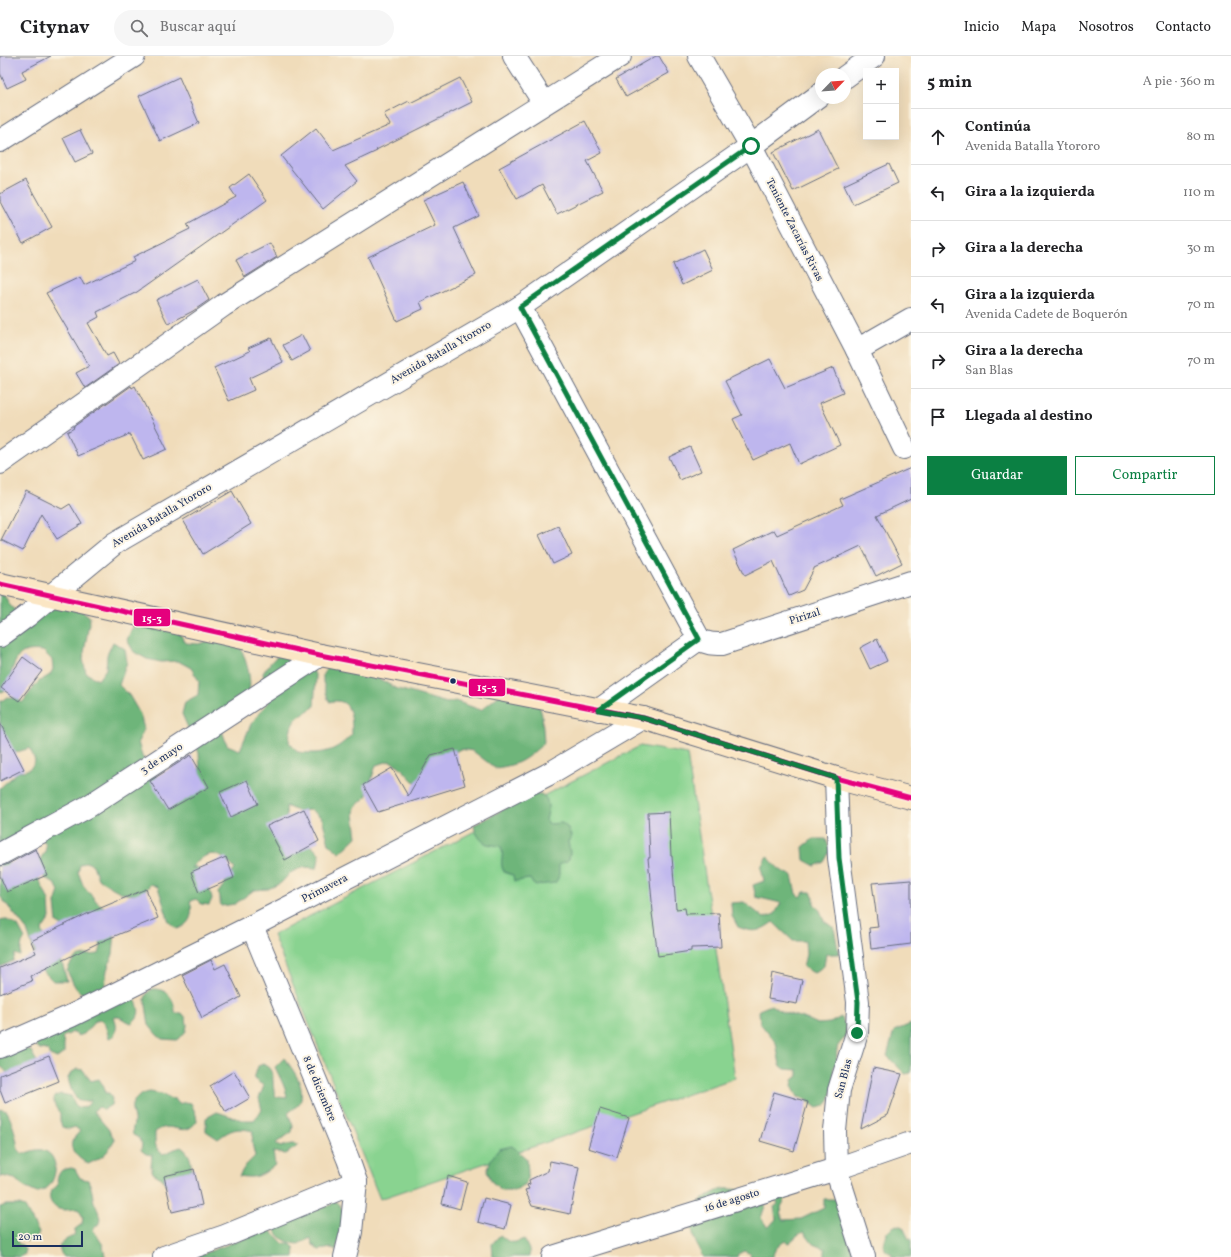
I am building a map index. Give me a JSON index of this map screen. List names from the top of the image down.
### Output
{
  "streets": {
    "street": [
      "Teniente Zacarías Rivas",
      "Avenida Batalla Ytororo",
      "Pirizal",
      "3 de mayo",
      "Primavera",
      "San Blas",
      "8 de diciembre",
      "16 de agosto"
    ]
  },
  "crossings": [
    ["Teniente Zacarías Rivas", "Avenida Batalla Ytororo"],
    ["Primavera", "8 de diciembre"],
    ["San Blas", "16 de agosto"]
  ],
  "lines": ["transit line 15-3"],
  "scale_bar": "20 m",
  "north": "top right",
  "page": {
    "header": "Citynav",
    "search": "Buscar aquí",
    "nav": [
      "Inicio",
      "Mapa",
      "Nosotros",
      "Contacto"
    ],
    "heading": ["5 min", "A pie · 360 m"],
    "map_buttons": ["+", "−"],
    "list": [
      ["Continúa", "Avenida Batalla Ytororo", "80 m"],
      ["Gira a la izquierda", "110 m"],
      ["Gira a la derecha", "30 m"],
      ["Gira a la izquierda", "Avenida Cadete de Boquerón", "70 m"],
      ["Gira a la derecha", "San Blas", "70 m"],
      "Llegada al destino"
    ],
    "buttons": ["Guardar", "Compartir"],
    "scale": "20 m"
  }
}
